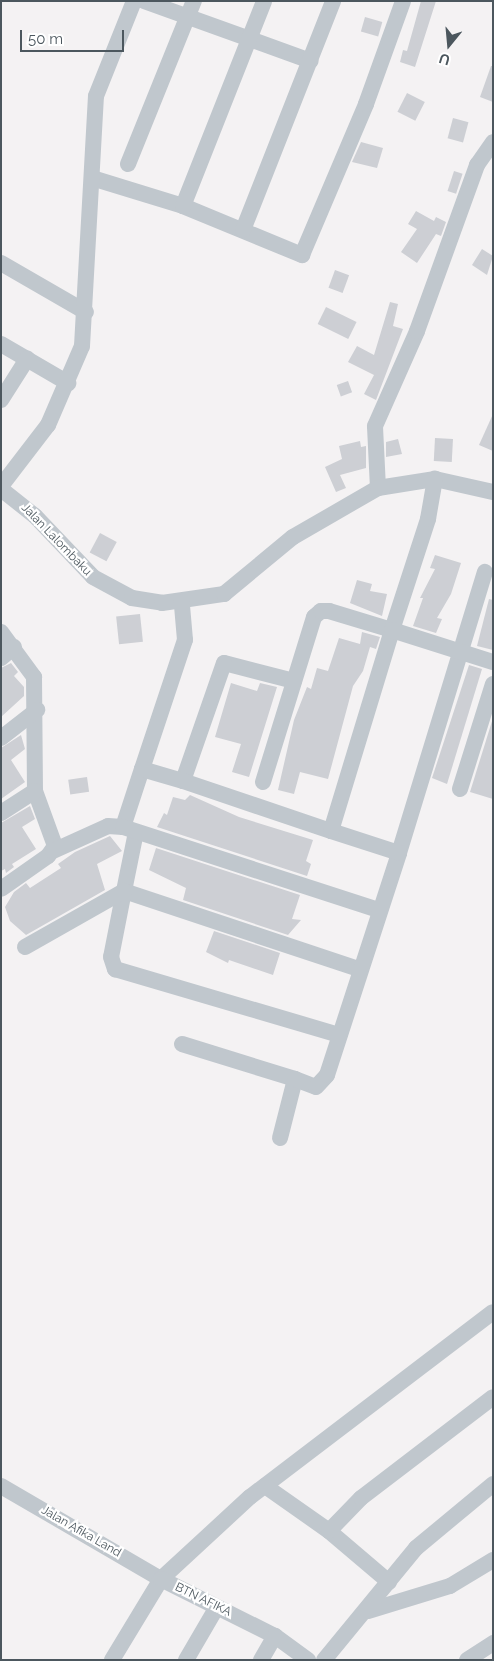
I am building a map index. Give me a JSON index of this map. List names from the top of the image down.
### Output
{
  "streets": {
    "street": ["Jalan Lalombaku", "Jalan Afika Land", "BTN AFIKA"]
  },
  "crossings": [
    ["Jalan Afika Land", "BTN AFIKA"]
  ],
  "scale_bar": "50 m",
  "north": "bottom"
}
